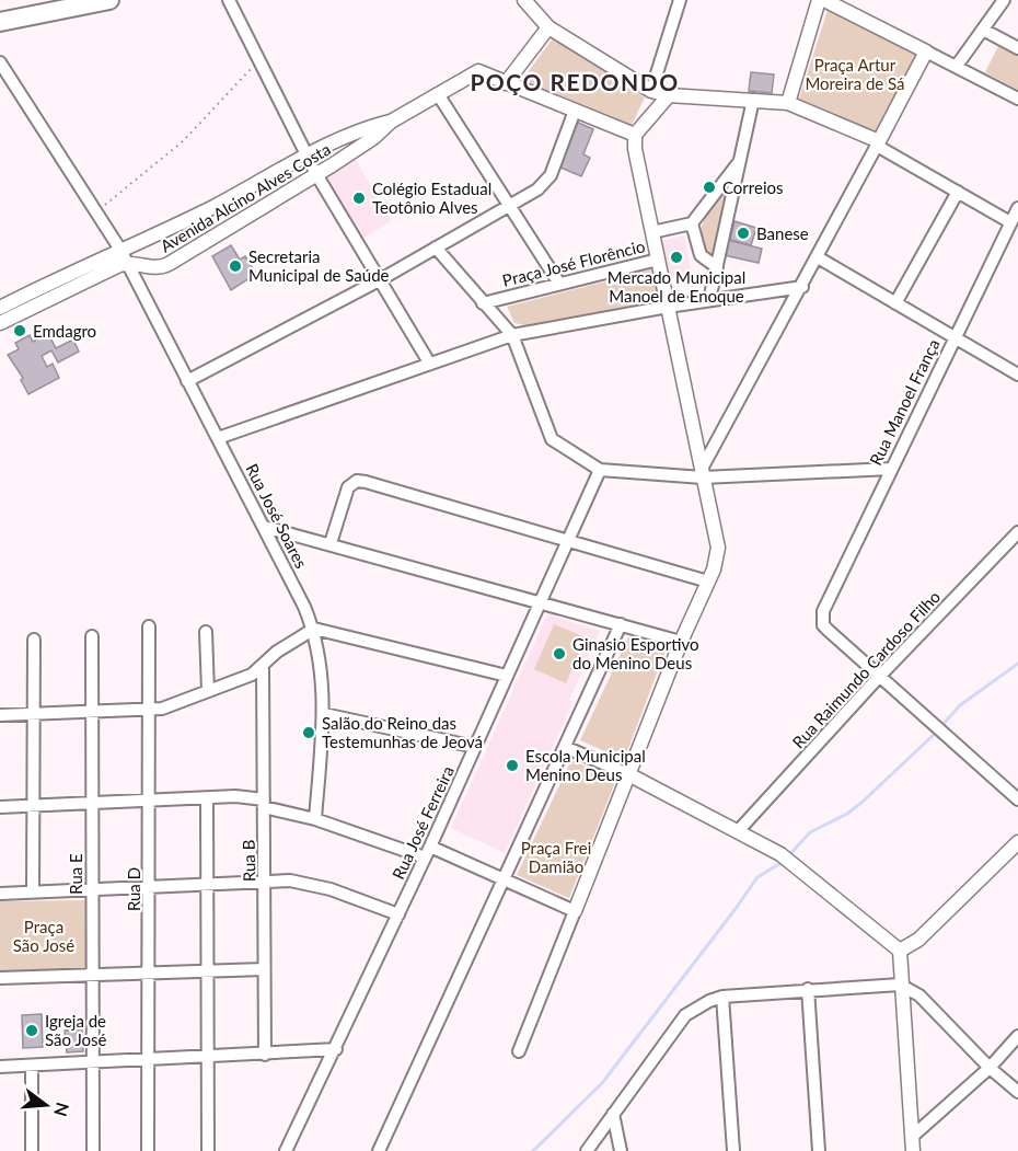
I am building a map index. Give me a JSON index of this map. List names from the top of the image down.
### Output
{
  "streets": {
    "street": [
      "Avenida Alcino Alves Costa",
      "Praça José Florêncio",
      "Rua Manoel França",
      "Rua José Soares",
      "Rua Raimundo Cardoso Filho",
      "Rua José Ferreira",
      "Rua B",
      "Rua E",
      "Rua D"
    ]
  },
  "crossings": [
    ["Avenida Alcino Alves Costa", "Rua José Soares"],
    ["Rua Manoel França", "Rua Raimundo Cardoso Filho"]
  ],
  "districts": ["POÇO REDONDO"],
  "parks": ["Praça Artur Moreira de Sá", "Praça Frei Damião", "Praça São José"],
  "places": [
    "Correios",
    "Colégio Estadual Teotônio Alves",
    "Banese",
    "Mercado Municipal Manoel de Enoque",
    "Secretaria Municipal de Saúde",
    "Emdagro",
    "Ginasio Esportivo do Menino Deus",
    "Salão do Reino das Testemunhas de Jeová",
    "Escola Municipal Menino Deus",
    "Igreja de São José"
  ],
  "north": "right"
}
